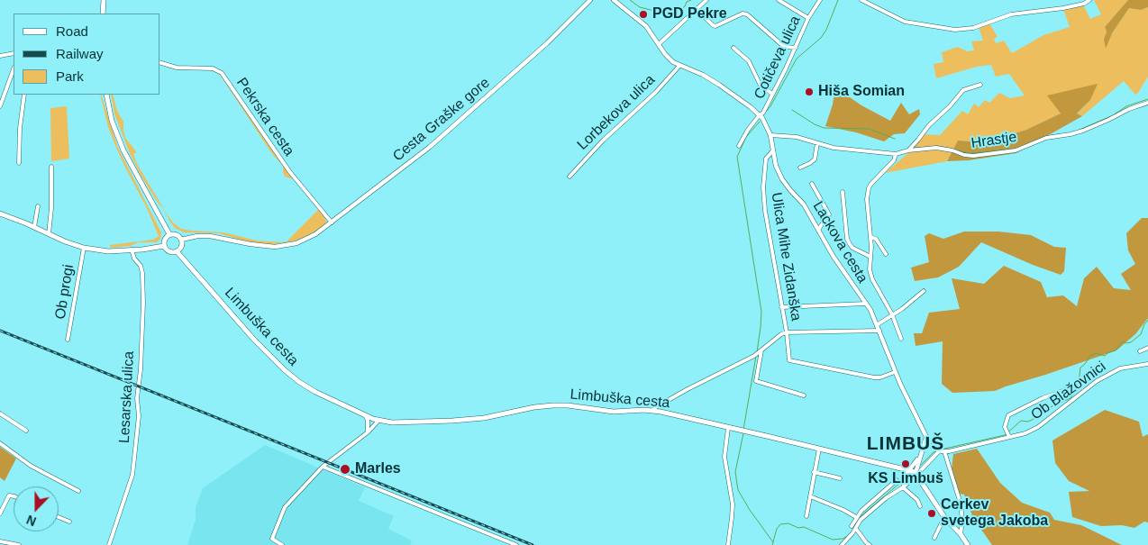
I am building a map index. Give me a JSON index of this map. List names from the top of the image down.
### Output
{
  "streets": {
    "main road": ["Limbuška cesta"],
    "street": [
      "Cotičeva ulica",
      "Lorbekova ulica",
      "Pekrska cesta",
      "Cesta Graške gore",
      "Hrastje",
      "Lackova cesta",
      "Ulica Mihe Zidanška",
      "Ob progi",
      "Ob Blažovnici",
      "Lesarska ulica"
    ]
  },
  "crossings": [
    ["Cotičeva ulica", "Lackova cesta"],
    ["Lorbekova ulica", "Lackova cesta"],
    ["Pekrska cesta", "Cesta Graške gore"],
    ["Cesta Graške gore", "Limbuška cesta"],
    ["Hrastje", "Lackova cesta"],
    ["Lackova cesta", "Ulica Mihe Zidanška"],
    ["Ulica Mihe Zidanška", "Limbuška cesta"]
  ],
  "districts": ["LIMBUŠ"],
  "places": [
    "PGD Pekre",
    "Hiša Somian",
    "KS Limbuš",
    "Marles",
    "Cerkev svetega Jakoba"
  ],
  "legend": ["Road", "Railway", "Park"],
  "north": "bottom"
}
